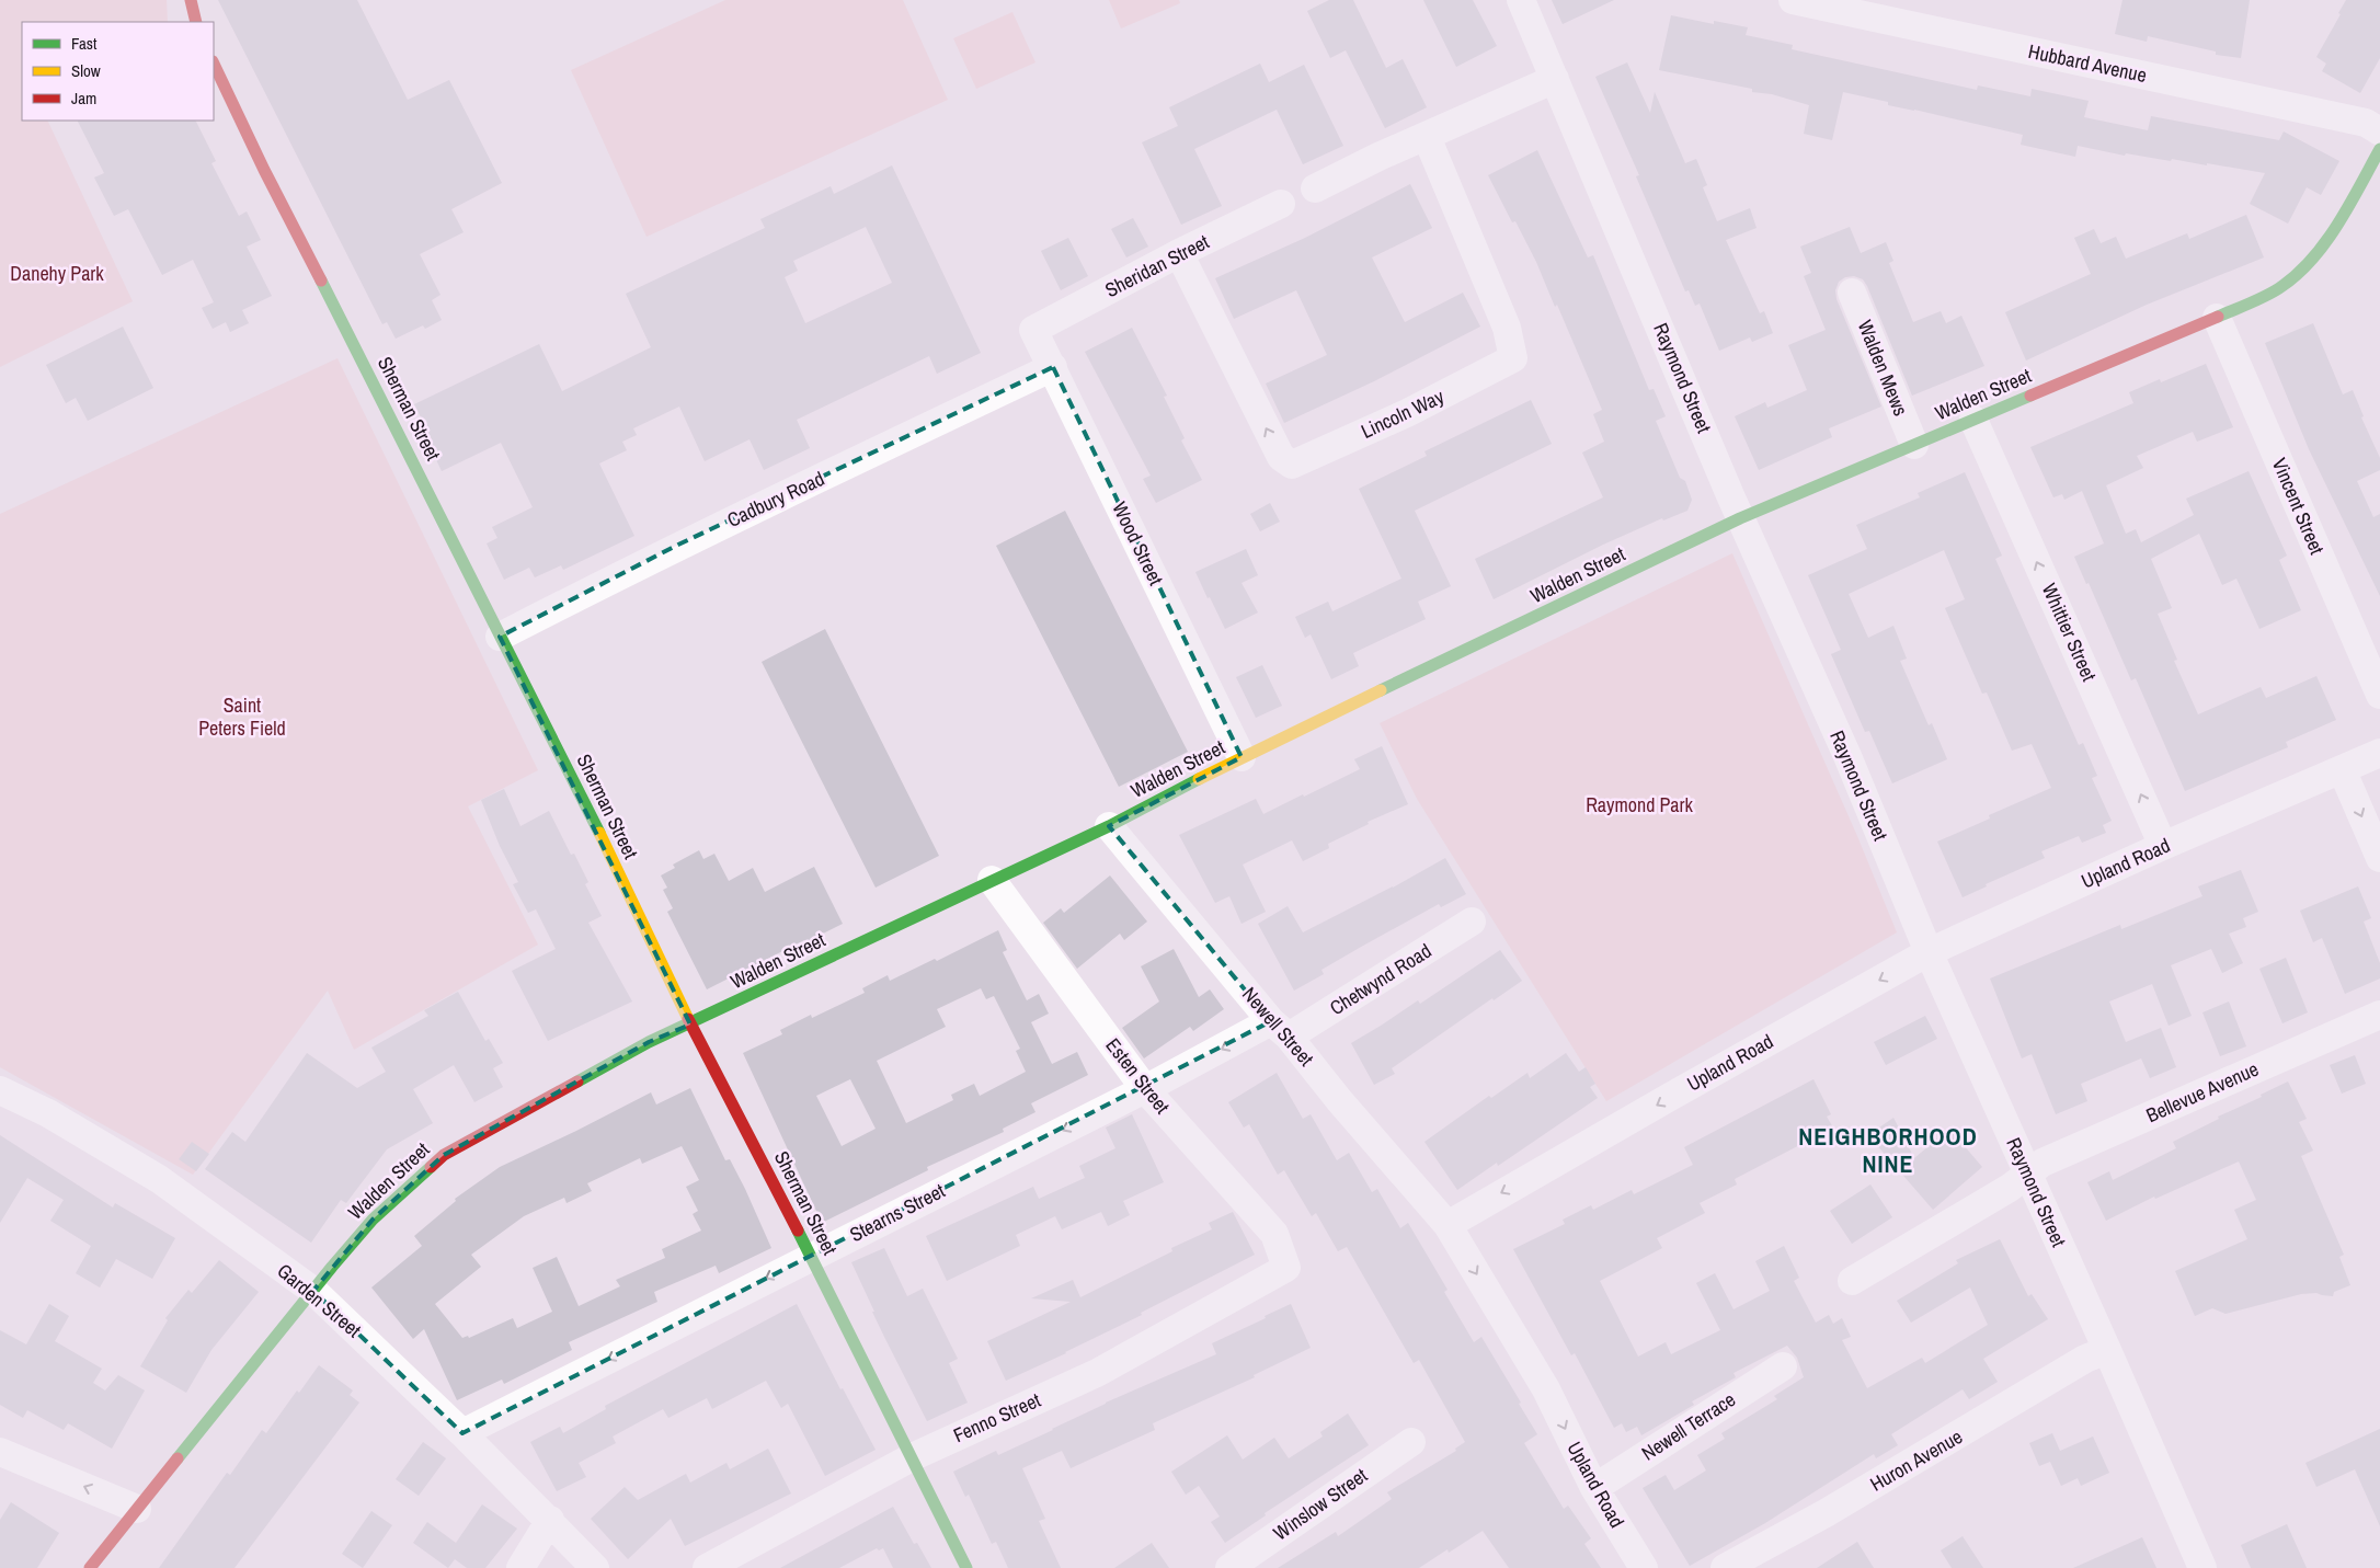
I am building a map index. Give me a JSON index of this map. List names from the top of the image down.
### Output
{
  "streets": {
    "street": [
      "Hubbard Avenue",
      "Sheridan Street",
      "Walden Mews",
      "Raymond Street",
      "Walden Street",
      "Sherman Street",
      "Lincoln Way",
      "Cadbury Road",
      "Vincent Street",
      "Wood Street",
      "Whittier Street",
      "Upland Road",
      "Chetwynd Road",
      "Newell Street",
      "Esten Street",
      "Bellevue Avenue",
      "Stearns Street",
      "Garden Street",
      "Fenno Street",
      "Newell Terrace",
      "Huron Avenue",
      "Winslow Street"
    ]
  },
  "crossings": [
    ["Sheridan Street", "Lincoln Way"],
    ["Sheridan Street", "Wood Street"],
    ["Walden Mews", "Walden Street"],
    ["Raymond Street", "Walden Street"],
    ["Raymond Street", "Upland Road"],
    ["Raymond Street", "Bellevue Avenue"],
    ["Raymond Street", "Huron Avenue"],
    ["Walden Street", "Sherman Street"],
    ["Walden Street", "Vincent Street"],
    ["Walden Street", "Wood Street"],
    ["Walden Street", "Whittier Street"],
    ["Walden Street", "Newell Street"],
    ["Walden Street", "Esten Street"],
    ["Walden Street", "Garden Street"],
    ["Sherman Street", "Cadbury Road"],
    ["Sherman Street", "Stearns Street"],
    ["Sherman Street", "Fenno Street"],
    ["Cadbury Road", "Wood Street"],
    ["Whittier Street", "Upland Road"],
    ["Upland Road", "Newell Street"],
    ["Upland Road", "Newell Terrace"],
    ["Chetwynd Road", "Newell Street"],
    ["Chetwynd Road", "Stearns Street"],
    ["Newell Street", "Stearns Street"],
    ["Esten Street", "Stearns Street"],
    ["Esten Street", "Fenno Street"],
    ["Stearns Street", "Garden Street"]
  ],
  "one_way": ["Whittier Street", "Stearns Street"],
  "districts": ["NEIGHBORHOOD NINE"],
  "parks": ["Danehy Park", "Saint Peters Field", "Raymond Park"],
  "legend": ["Fast", "Slow", "Jam"]
}
